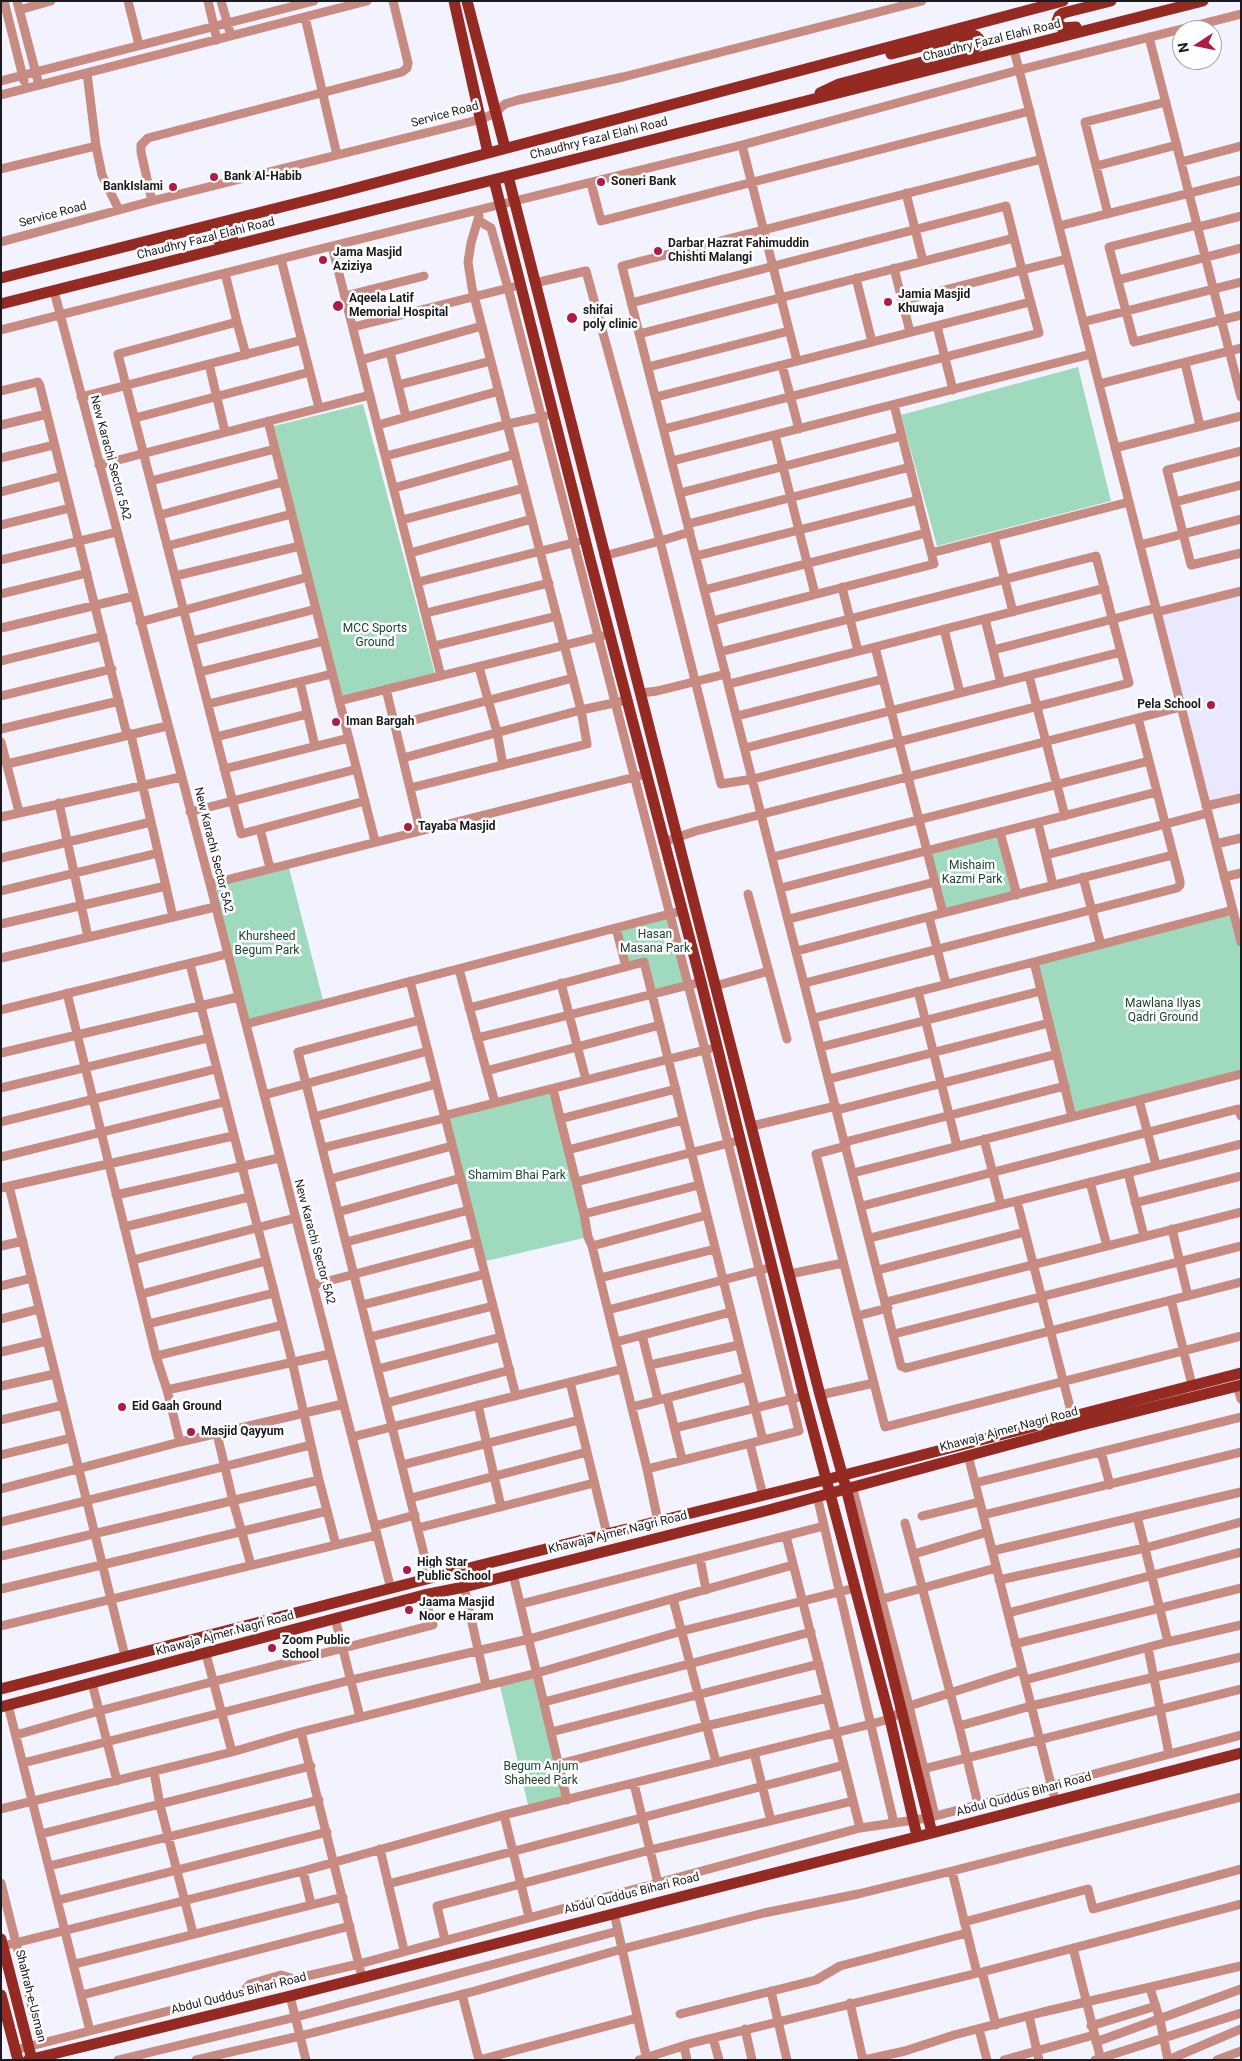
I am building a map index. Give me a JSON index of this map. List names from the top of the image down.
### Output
{
  "streets": {
    "main road": [
      "Chaudhry Fazal Elahi Road",
      "Khawaja Ajmer Nagri Road",
      "Abdul Quddus Bihari Road",
      "Shahrah-e-Usman"
    ],
    "street": ["Service Road", "New Karachi Sector 5A2"]
  },
  "crossings": [
    ["Chaudhry Fazal Elahi Road", "New Karachi Sector 5A2"],
    ["New Karachi Sector 5A2", "Khawaja Ajmer Nagri Road"],
    ["Abdul Quddus Bihari Road", "Shahrah-e-Usman"]
  ],
  "parks": [
    "MCC Sports Ground",
    "Mishaim Kazmi Park",
    "Hasan Masana Park",
    "Khursheed Begum Park",
    "Mawlana Ilyas Qadri Ground",
    "Shamim Bhai Park",
    "Begum Anjum Shaheed Park"
  ],
  "places": [
    "Bank Al-Habib",
    "Soneri Bank",
    "BankIslami",
    "Darbar Hazrat Fahimuddin Chishti Malangi",
    "Jama Masjid Aziziya",
    "Jamia Masjid Khuwaja",
    "Aqeela Latif Memorial Hospital",
    "shifai poly clinic",
    "Pela School",
    "Iman Bargah",
    "Tayaba Masjid",
    "Eid Gaah Ground",
    "Masjid Qayyum",
    "High Star Public School",
    "Jaama Masjid Noor e Haram",
    "Zoom Public School"
  ],
  "north": "left"
}
